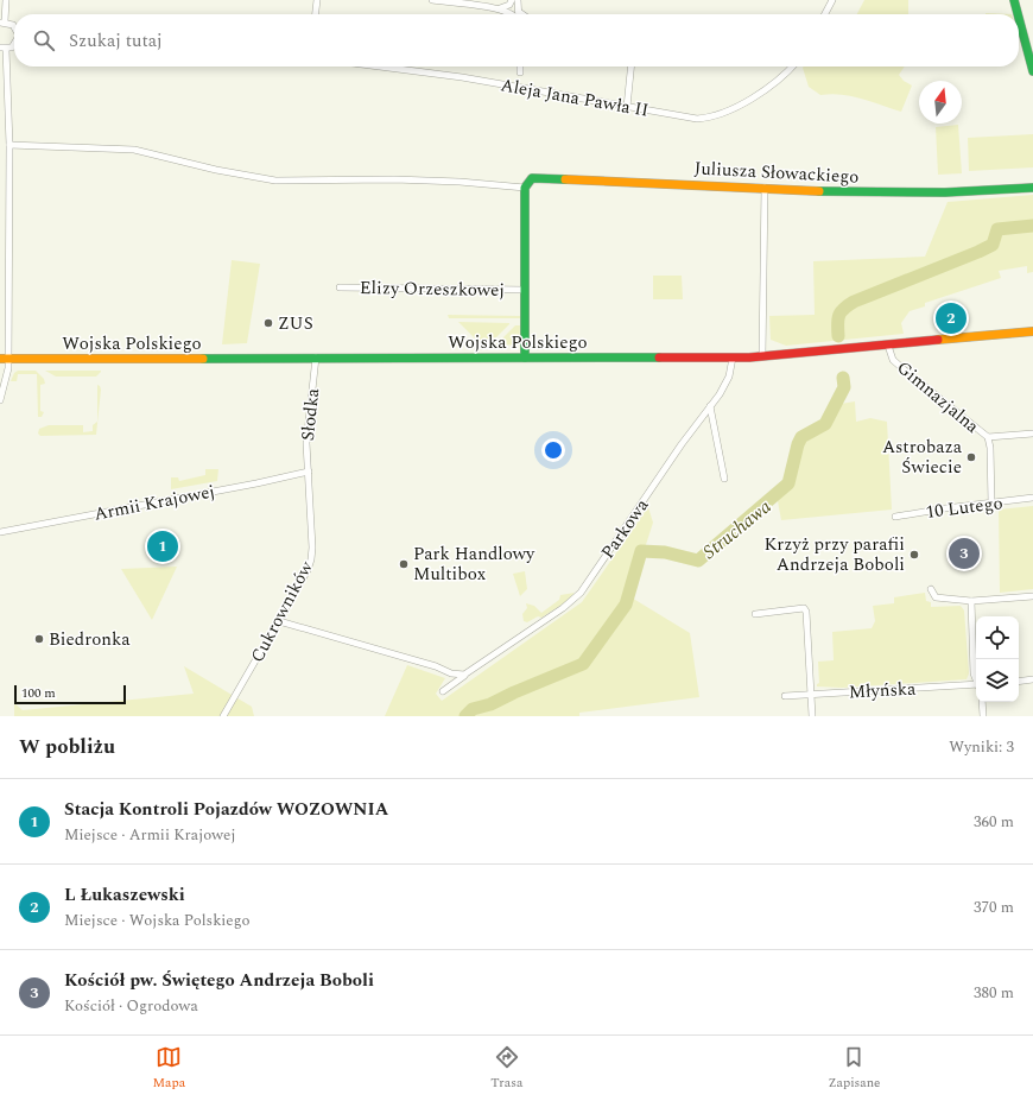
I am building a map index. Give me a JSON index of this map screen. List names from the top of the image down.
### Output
{
  "streets": {
    "street": [
      "Aleja Jana Pawła II",
      "Juliusza Słowackiego",
      "Elizy Orzeszkowej",
      "Wojska Polskiego",
      "Gimnazjalna",
      "Słodka",
      "Armii Krajowej",
      "10 Lutego",
      "Parkowa",
      "Cukrowników",
      "Młyńska"
    ]
  },
  "crossings": [
    ["Wojska Polskiego", "Gimnazjalna"],
    ["Wojska Polskiego", "Słodka"],
    ["Wojska Polskiego", "Parkowa"],
    ["Gimnazjalna", "10 Lutego"],
    ["Słodka", "Armii Krajowej"],
    ["Słodka", "Cukrowników"],
    ["Armii Krajowej", "Cukrowników"]
  ],
  "water": ["Struchawa"],
  "places": [
    "ZUS",
    "Astrobaza Świecie",
    "Krzyż przy parafii Andrzeja Boboli",
    "Park Handlowy Multibox",
    "Biedronka"
  ],
  "scale_bar": "100 m",
  "north": "top",
  "page": {
    "search": "Szukaj tutaj",
    "pins": ["2", "1", "3"],
    "scale": "100 m",
    "heading": ["W pobliżu", "Wyniki: 3"],
    "list": [
      {
        "mark": "1",
        "name": "Stacja Kontroli Pojazdów WOZOWNIA",
        "note": "Miejsce · Armii Krajowej",
        "value": "360 m"
      },
      {
        "mark": "2",
        "name": "L Łukaszewski",
        "note": "Miejsce · Wojska Polskiego",
        "value": "370 m"
      },
      {
        "mark": "3",
        "name": "Kościół pw. Świętego Andrzeja Boboli",
        "note": "Kościół · Ogrodowa",
        "value": "380 m"
      }
    ],
    "nav": ["Mapa", "Trasa", "Zapisane"]
  }
}
